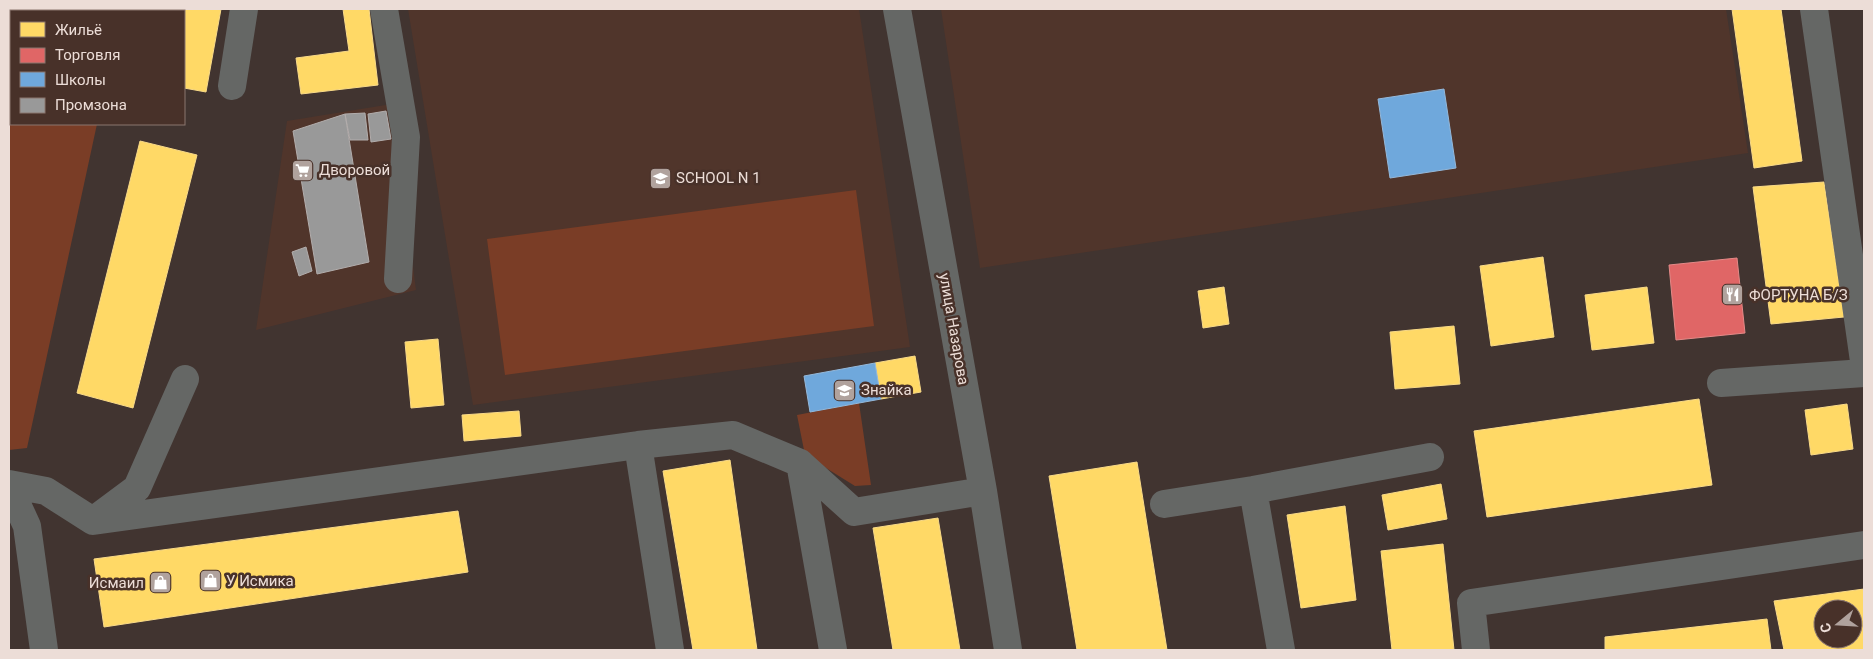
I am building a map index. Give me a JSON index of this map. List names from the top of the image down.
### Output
{
  "streets": {
    "street": ["улица Назарова"]
  },
  "places": {
    "supermarket": ["Дворовой"],
    "school or university": ["SCHOOL N 1", "Знайка"],
    "restaurant": ["ФОРТУНА Б/З"],
    "shop": ["У Исмика", "Исмаил"]
  },
  "legend": [
    "Жильё",
    "Торговля",
    "Школы",
    "Промзона"
  ],
  "north": "left"
}
